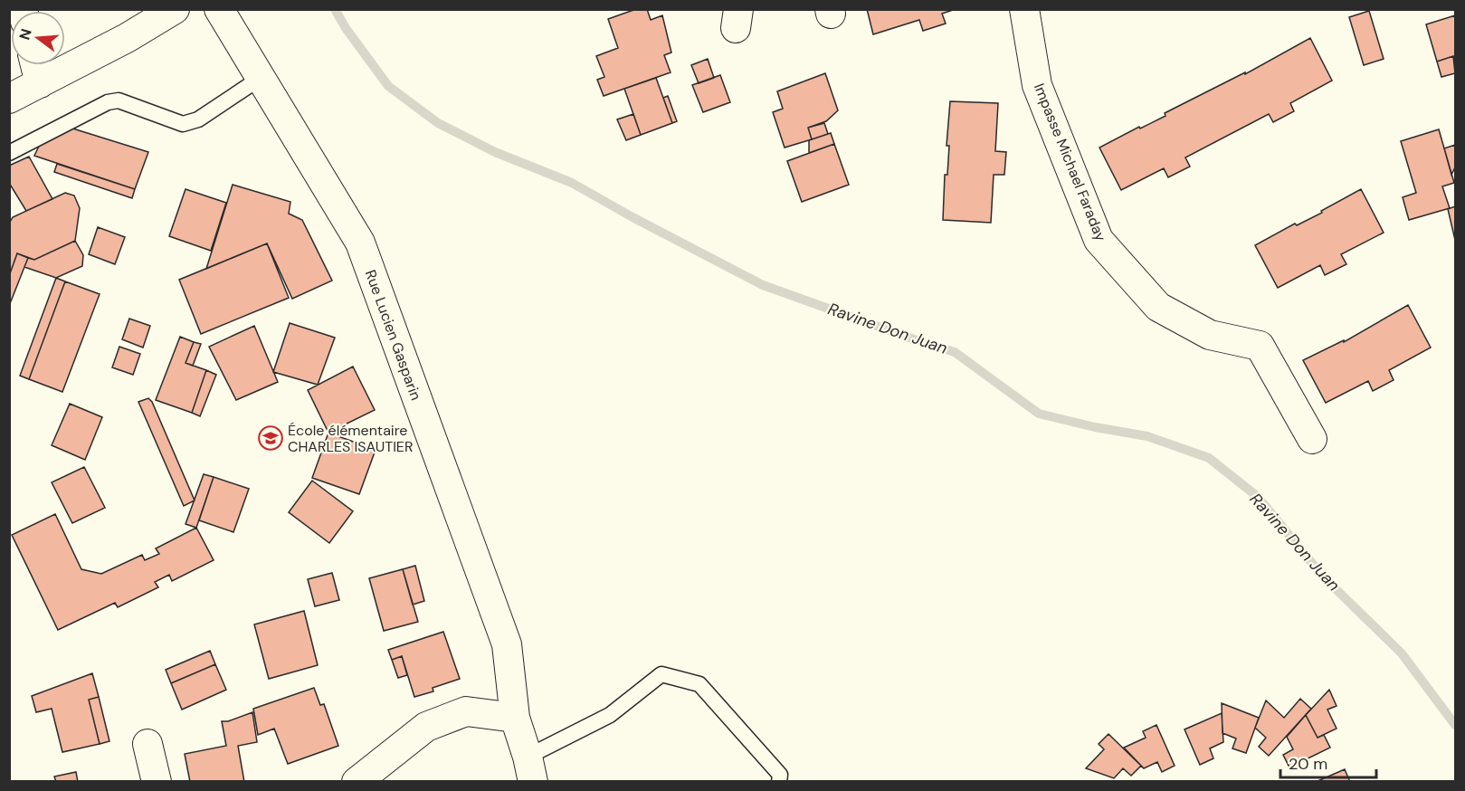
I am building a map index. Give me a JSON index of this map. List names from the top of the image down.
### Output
{
  "streets": {
    "street": ["Impasse Michael Faraday", "Rue Lucien Gasparin"]
  },
  "water": ["Ravine Don Juan"],
  "places": {
    "school or university": ["École élémentaire CHARLES ISAUTIER"]
  },
  "scale_bar": "20 m",
  "north": "left"
}
